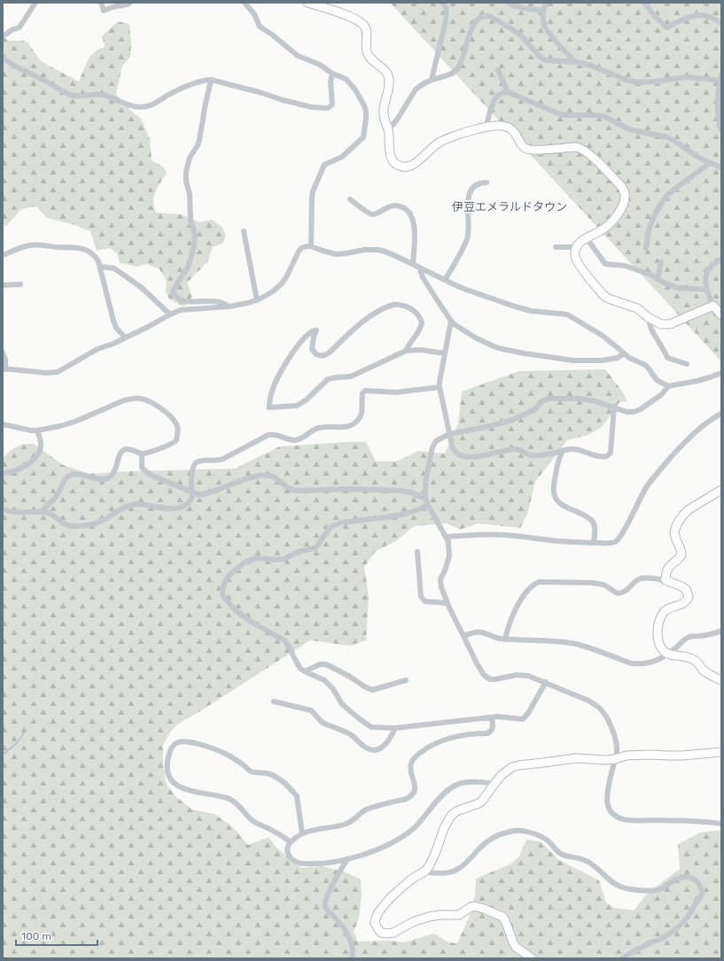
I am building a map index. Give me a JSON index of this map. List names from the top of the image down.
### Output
{
  "districts": ["伊豆エメラルドタウン"],
  "scale_bar": "100 m"
}
